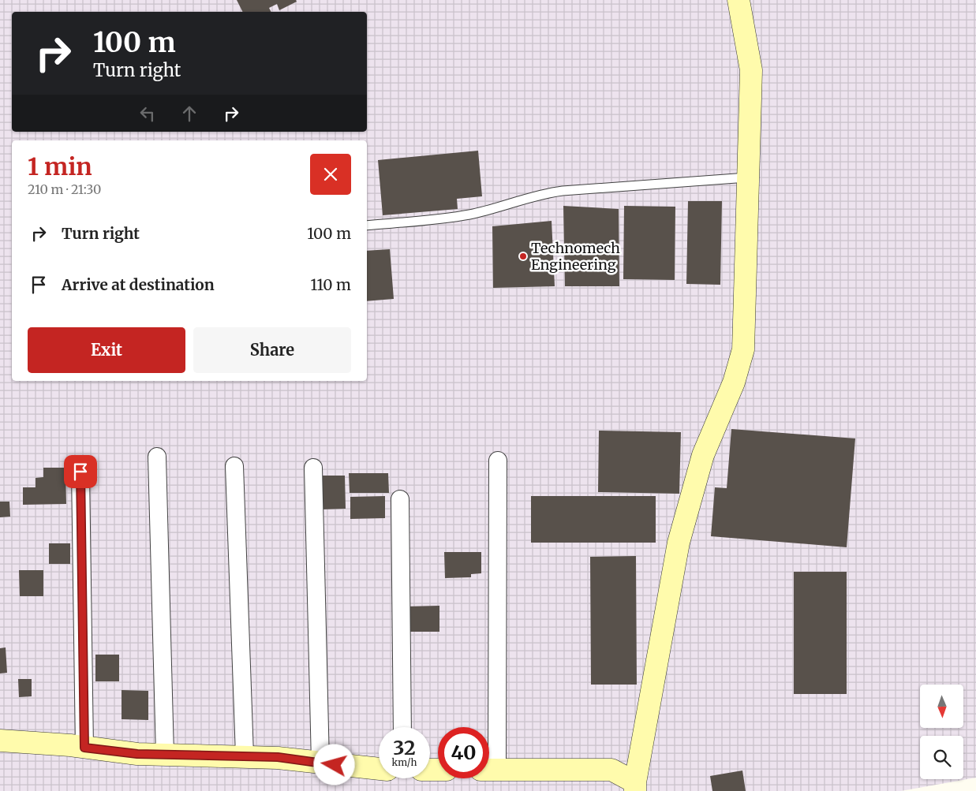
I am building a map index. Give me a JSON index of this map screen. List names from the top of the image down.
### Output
{
  "places": ["Technomech Engineering"],
  "north": "bottom",
  "page": {
    "turn": ["100 m", "Turn right"],
    "heading": ["1 min", "210 m · 21:30"],
    "list": [
      {
        "name": "Turn right",
        "value": "100 m"
      },
      {
        "name": "Arrive at destination",
        "value": "110 m"
      }
    ],
    "buttons": ["Exit", "Share"],
    "speed": "32 km/h",
    "limit": "40"
  }
}
